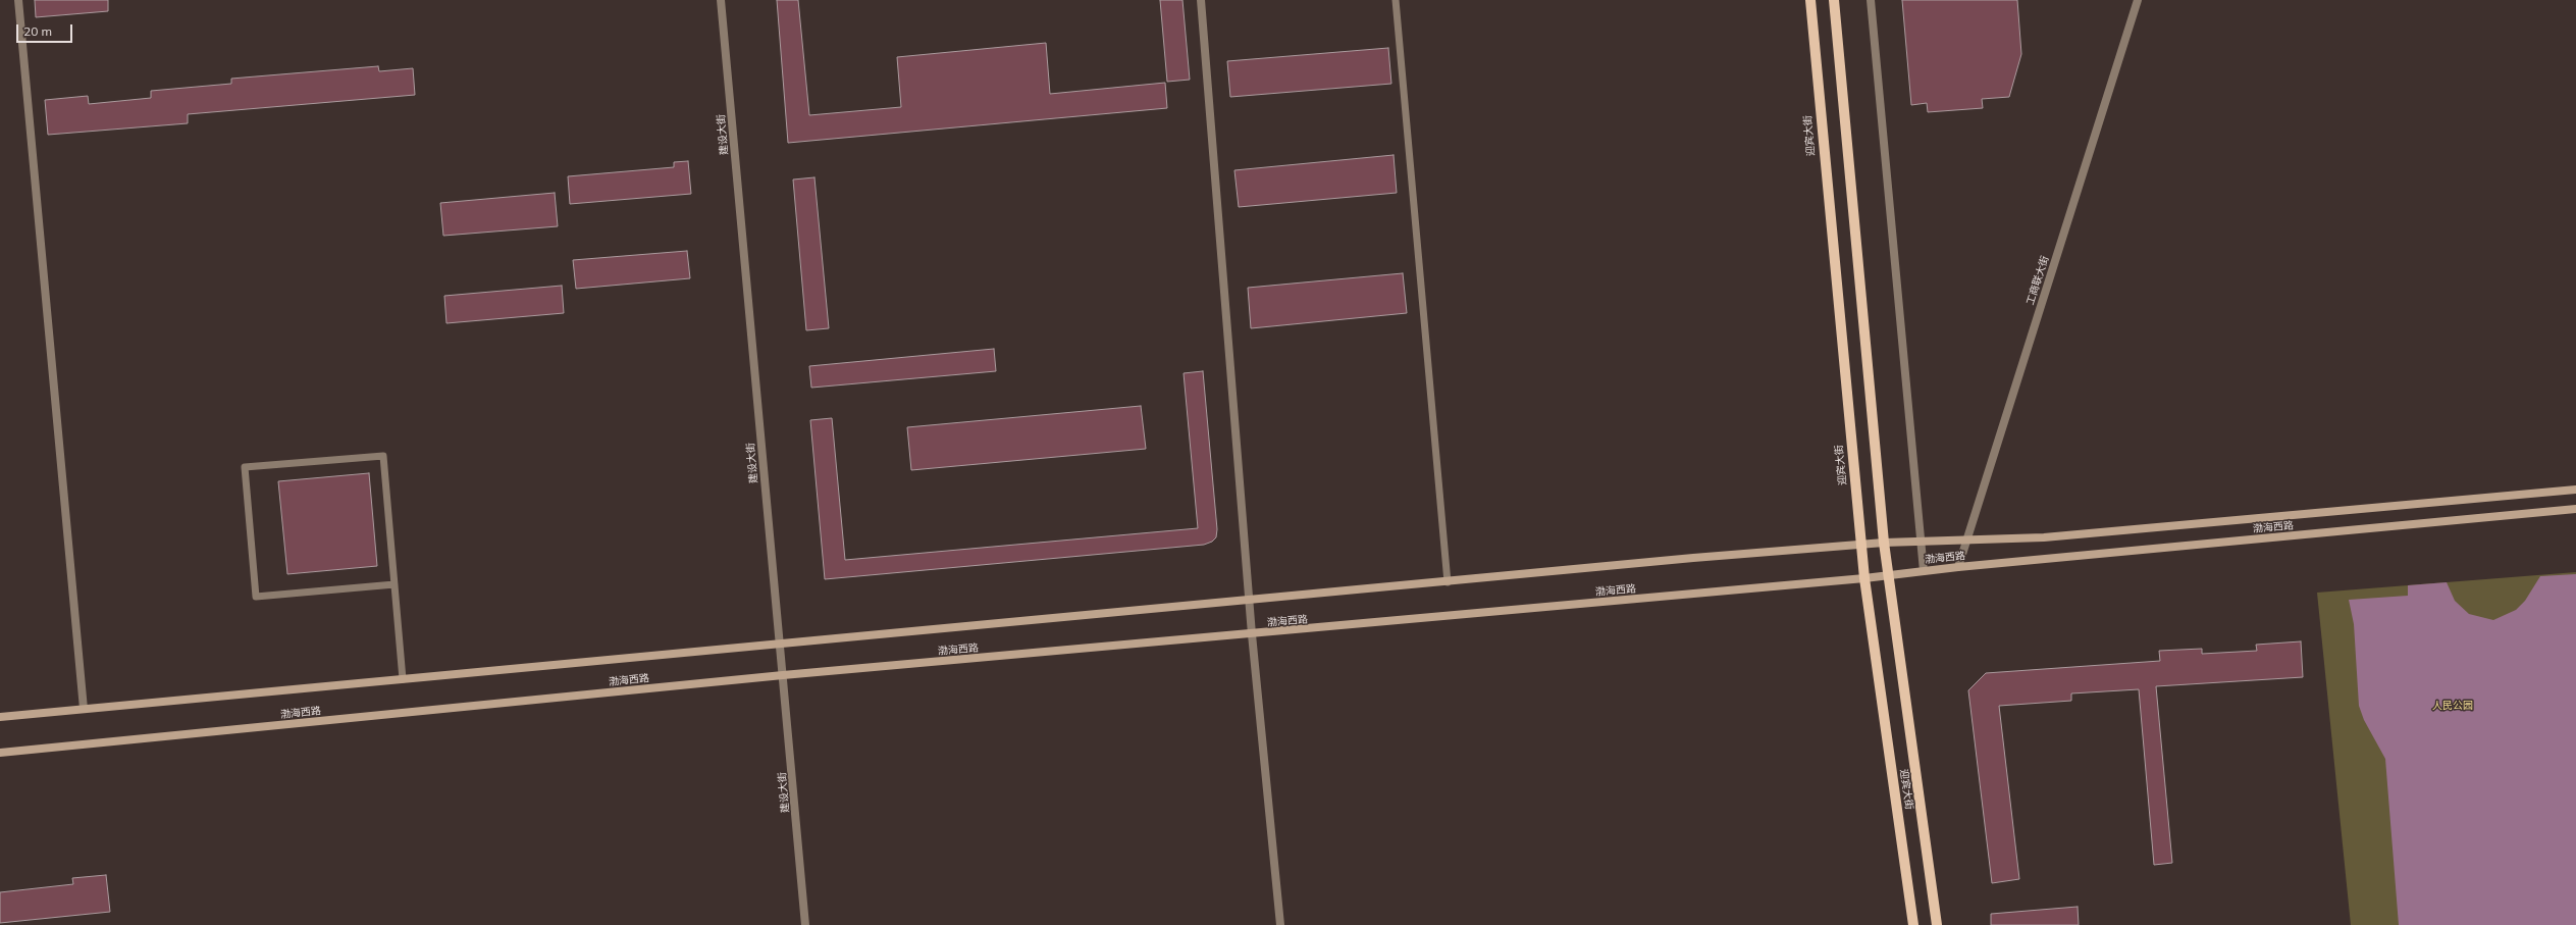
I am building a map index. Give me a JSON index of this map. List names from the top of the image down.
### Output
{
  "streets": {
    "main road": ["迎宾大街", "渤海西路"],
    "street": ["建设大街", "工商联大街"]
  },
  "crossings": [
    ["建设大街", "渤海西路"],
    ["迎宾大街", "渤海西路"],
    ["工商联大街", "渤海西路"]
  ],
  "parks": ["人民公园"],
  "scale_bar": "20 m"
}
